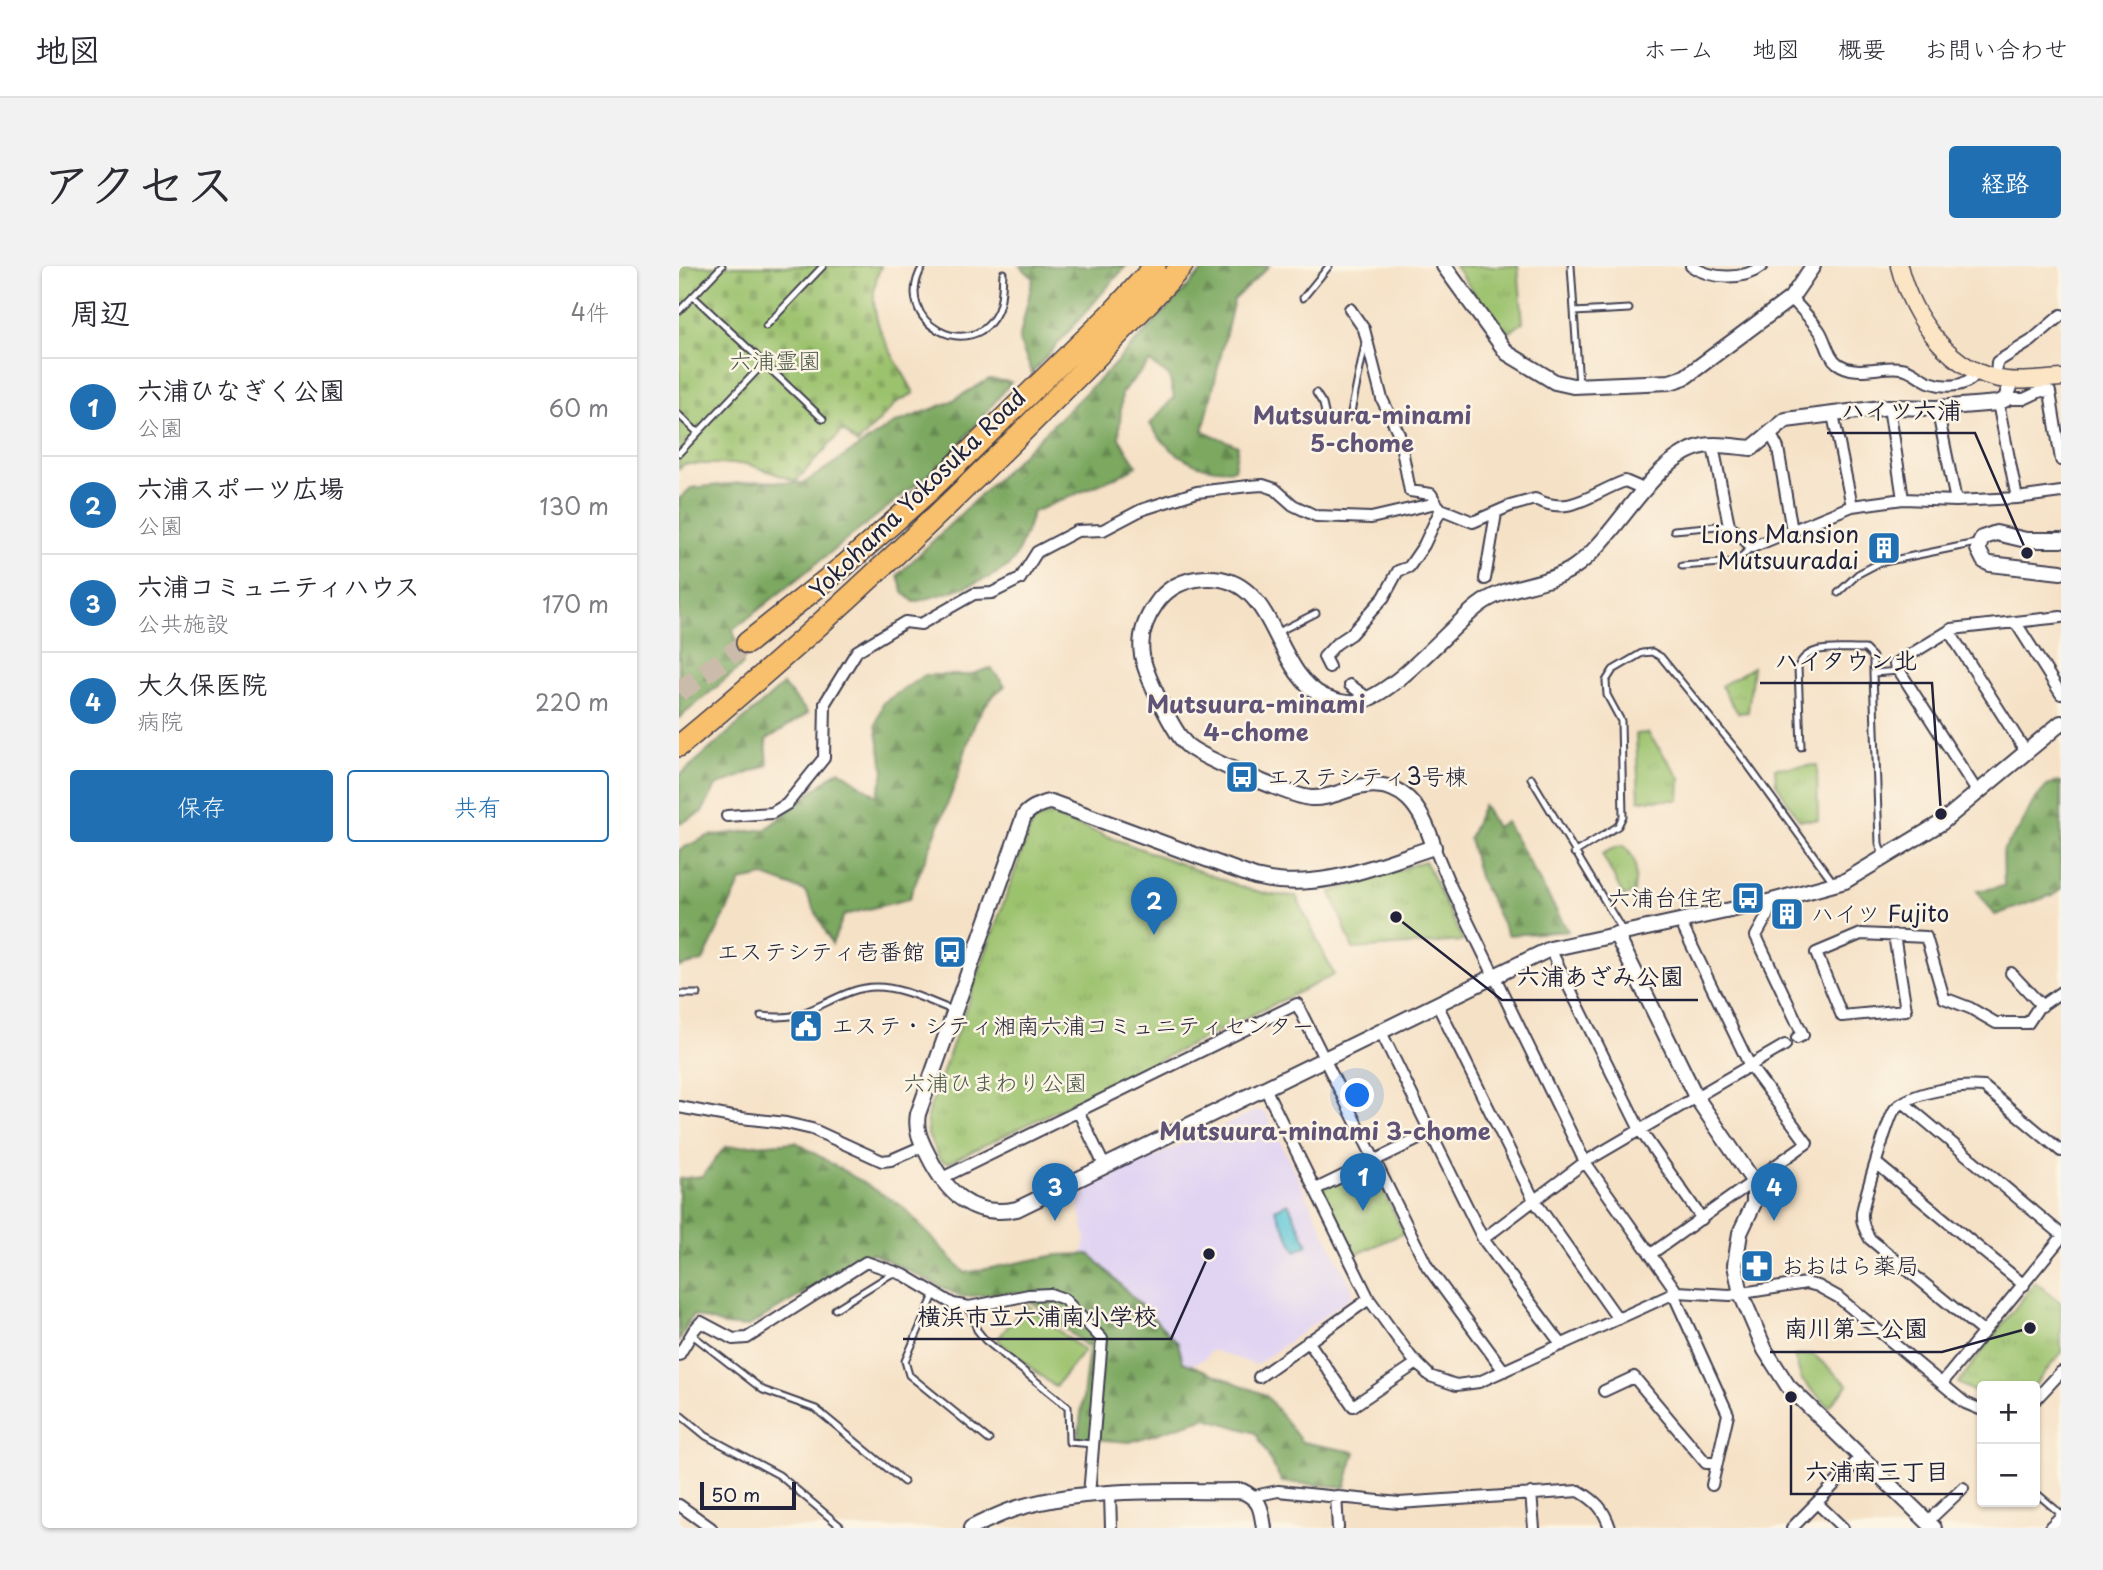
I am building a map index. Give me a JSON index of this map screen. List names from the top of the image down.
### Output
{
  "streets": {
    "highway": ["Yokohama Yokosuka Road"]
  },
  "districts": ["Mutsuura-minami 5-chome", "Mutsuura-minami 4-chome", "Mutsuura-minami 3-chome"],
  "parks": ["六浦霊園", "六浦ひまわり公園"],
  "places": {
    "building": ["Lions Mansion Mutsuuradai", "ハイツ Fujito"],
    "other": [
      "ハイツ六浦",
      "ハイタウン北",
      "六浦あざみ公園",
      "横浜市立六浦南小学校",
      "南川第二公園",
      "六浦南三丁目"
    ],
    "bus stop": ["エステシティ3号棟", "六浦台住宅", "エステシティ壱番館"],
    "public building": ["エステ・シティ湘南六浦コミュニティセンター"],
    "pharmacy": ["おおはら薬局"]
  },
  "scale_bar": "50 m",
  "page": {
    "header": "地図",
    "nav": [
      "ホーム",
      "地図",
      "概要",
      "お問い合わせ"
    ],
    "title": "アクセス",
    "buttons": [
      "経路",
      ["保存", "共有"]
    ],
    "heading": ["周辺", "4件"],
    "list": [
      {
        "mark": "1",
        "name": "六浦ひなぎく公園",
        "note": "公園",
        "value": "60 m"
      },
      {
        "mark": "2",
        "name": "六浦スポーツ広場",
        "note": "公園",
        "value": "130 m"
      },
      {
        "mark": "3",
        "name": "六浦コミュニティハウス",
        "note": "公共施設",
        "value": "170 m"
      },
      {
        "mark": "4",
        "name": "大久保医院",
        "note": "病院",
        "value": "220 m"
      }
    ],
    "pins": [
      "2",
      "1",
      "3",
      "4"
    ],
    "map_buttons": ["+", "−"],
    "scale": "50 m"
  }
}
